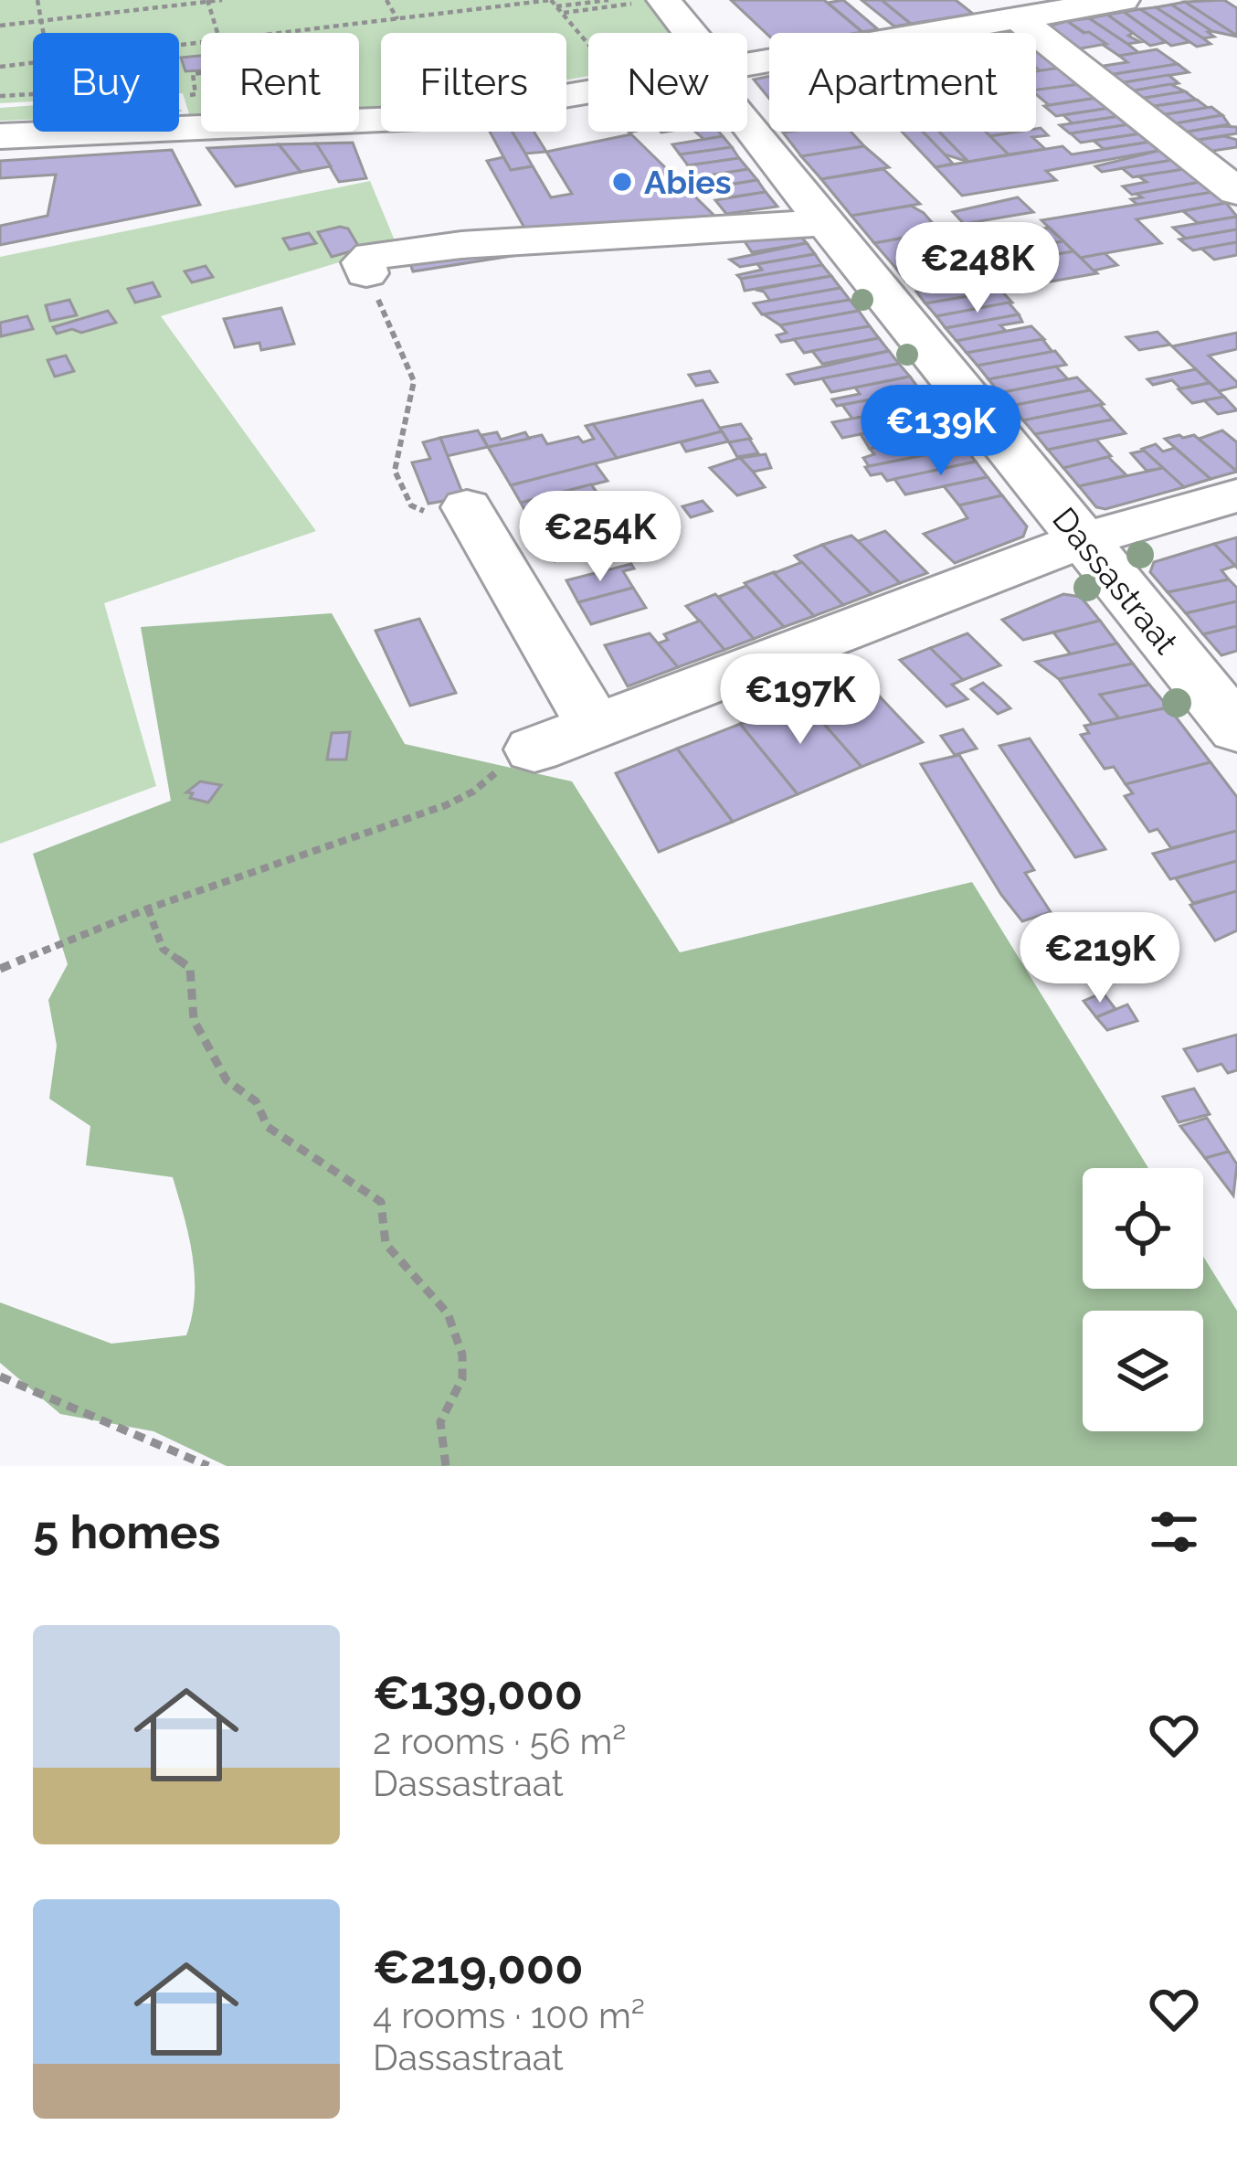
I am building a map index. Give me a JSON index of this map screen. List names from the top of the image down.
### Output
{
  "streets": {
    "street": ["Dassastraat"]
  },
  "places": ["Abies"],
  "page": {
    "chip": [
      "Buy",
      "Rent",
      "Filters",
      "New",
      "Apartment"
    ],
    "price": [
      "€248K",
      "€139K",
      "€254K",
      "€197K",
      "€219K"
    ],
    "heading": "5 homes",
    "list": [
      {
        "name": "€139,000",
        "note": "2 rooms · 56 m² · Dassastraat"
      },
      {
        "name": "€219,000",
        "note": "4 rooms · 100 m² · Dassastraat"
      }
    ]
  }
}
